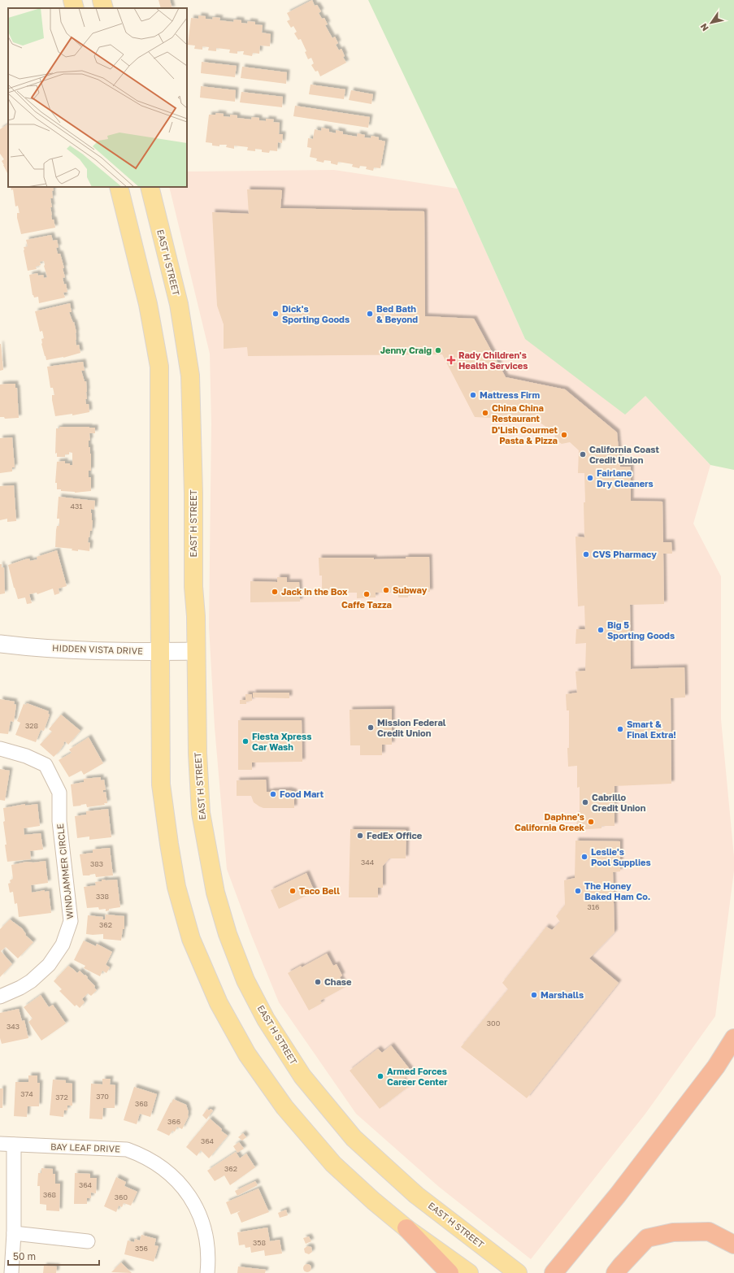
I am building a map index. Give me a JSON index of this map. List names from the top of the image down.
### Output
{
  "streets": {
    "main road": ["EAST H STREET"],
    "street": ["HIDDEN VISTA DRIVE", "WINDJAMMER CIRCLE", "BAY LEAF DRIVE"]
  },
  "crossings": [
    ["EAST H STREET", "HIDDEN VISTA DRIVE"]
  ],
  "places": {
    "other": [
      "Dick's Sporting Goods",
      "Bed Bath & Beyond",
      "Jenny Craig",
      "Mattress Firm",
      "China China Restaurant",
      "D'Lish Gourmet Pasta & Pizza",
      "California Coast Credit Union",
      "Fairlane Dry Cleaners",
      "CVS Pharmacy",
      "Subway",
      "Jack in the Box",
      "Caffe Tazza",
      "Big 5 Sporting Goods",
      "Mission Federal Credit Union",
      "Smart & Final Extra!",
      "Fiesta Xpress Car Wash",
      "Food Mart",
      "Cabrillo Credit Union",
      "Daphne's California Greek",
      "FedEx Office",
      "Leslie's Pool Supplies",
      "Taco Bell",
      "The Honey Baked Ham Co.",
      "Chase",
      "Marshalls",
      "Armed Forces Career Center"
    ],
    "health": ["Rady Children's Health Services"]
  },
  "house_numbers": [
    "431",
    "328",
    "344",
    "383",
    "338",
    "316",
    "362",
    "300",
    "343",
    "374",
    "370",
    "372",
    "368",
    "366",
    "364",
    "362",
    "364",
    "368",
    "360",
    "358",
    "356"
  ],
  "scale_bar": "50 m",
  "north": "bottom left"
}
